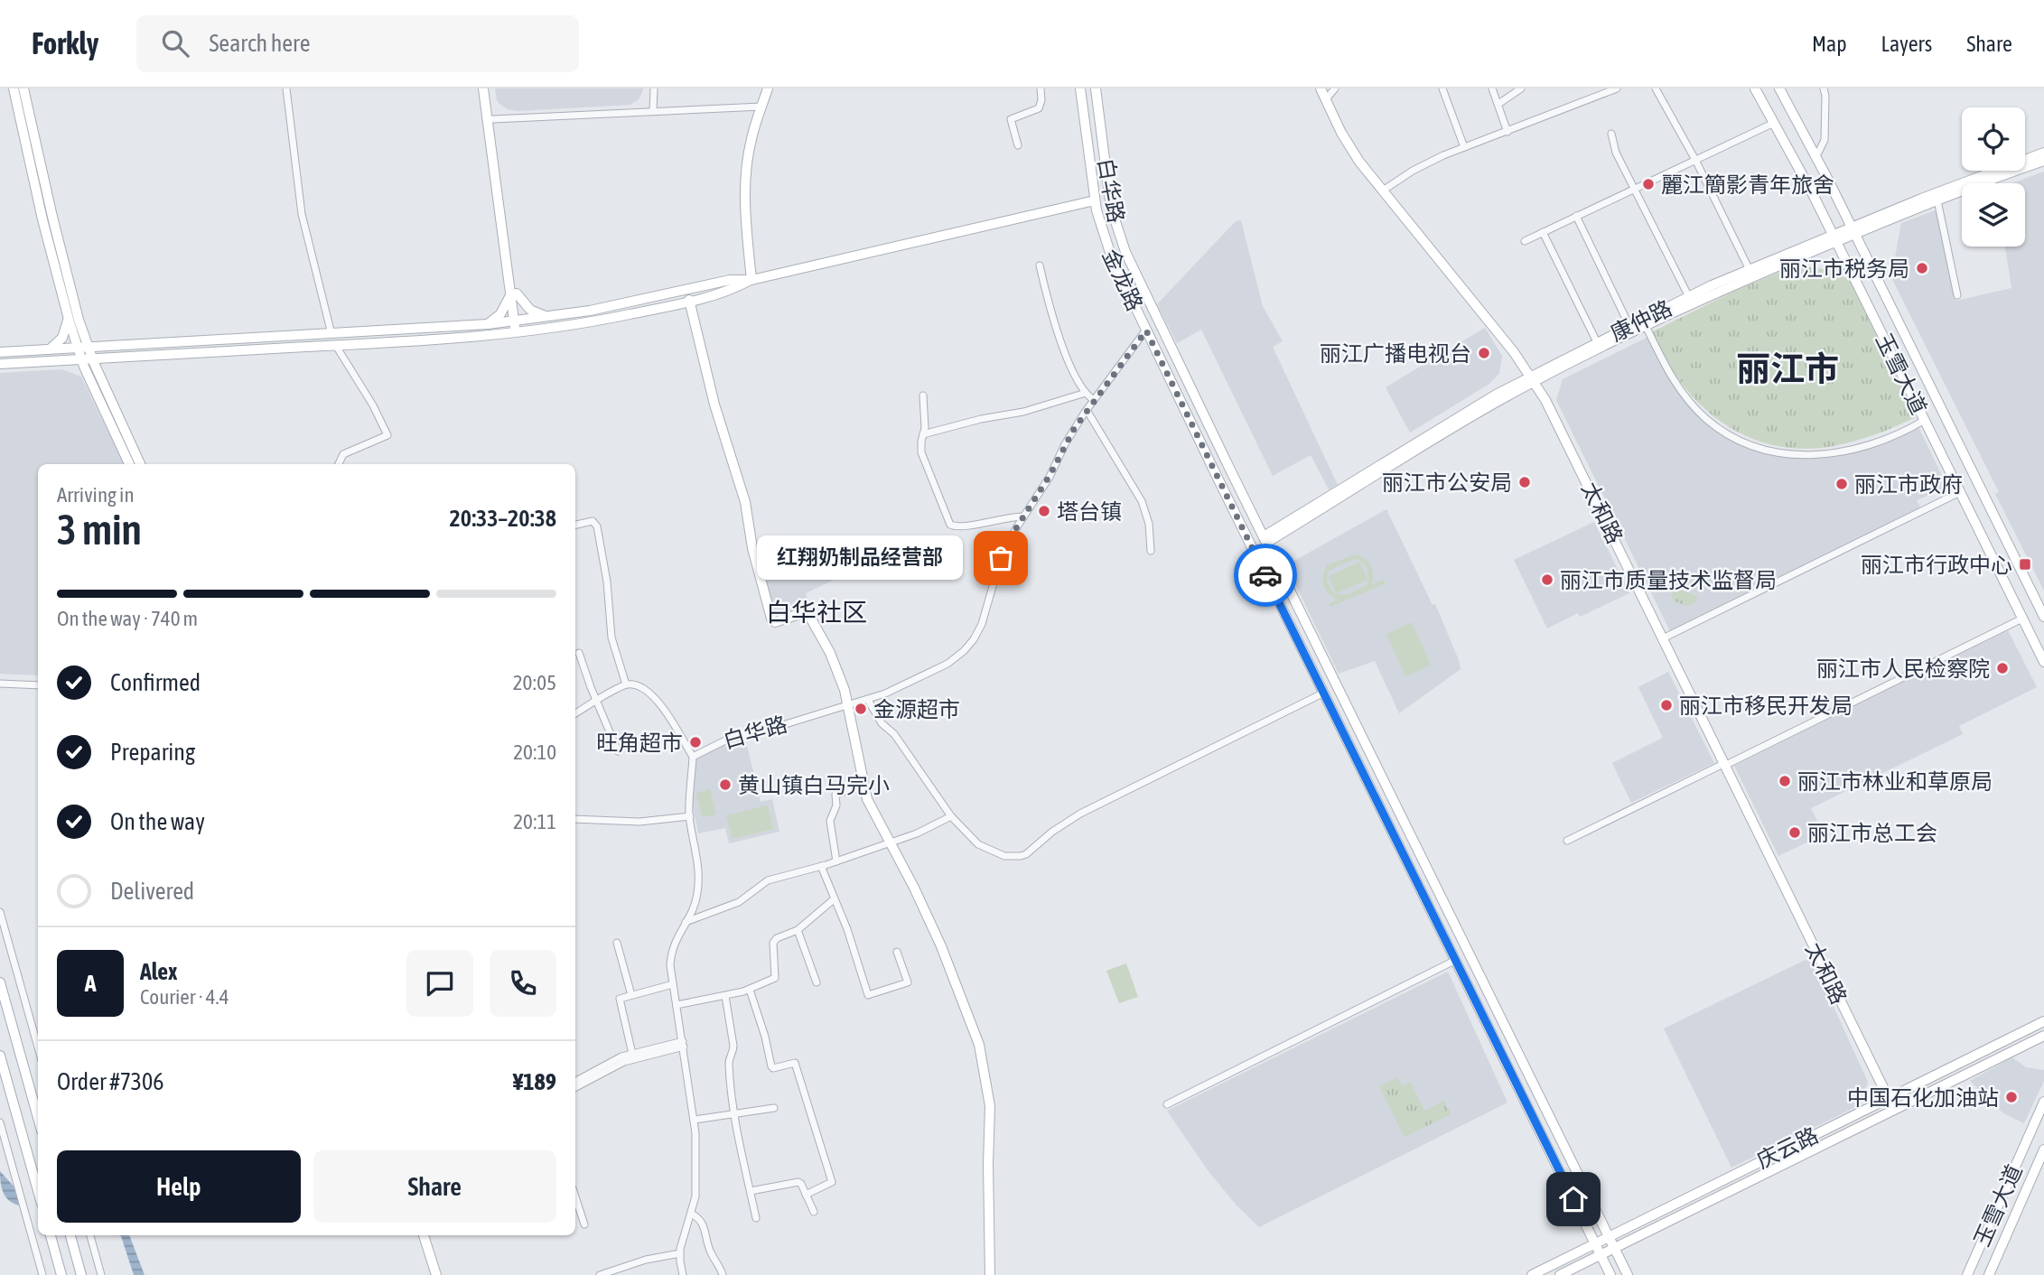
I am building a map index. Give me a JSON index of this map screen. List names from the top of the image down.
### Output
{
  "streets": {
    "main road": [
      "白华路",
      "金龙路",
      "康仲路",
      "玉雪大道",
      "太和路",
      "庆云路"
    ]
  },
  "crossings": [
    ["白华路", "金龙路"],
    ["金龙路", "康仲路"],
    ["金龙路", "庆云路"],
    ["康仲路", "玉雪大道"],
    ["康仲路", "太和路"],
    ["太和路", "庆云路"]
  ],
  "districts": ["丽江市", "白华社区"],
  "places": {
    "other": [
      "麗江簡影青年旅舍",
      "丽江市税务局",
      "丽江广播电视台",
      "丽江市公安局",
      "丽江市政府",
      "塔台镇",
      "红翔奶制品经营部",
      "丽江市质量技术监督局",
      "丽江市人民检察院",
      "丽江市移民开发局",
      "金源超市",
      "旺角超市",
      "丽江市林业和草原局",
      "黄山镇白马完小",
      "丽江市总工会",
      "中国石化加油站"
    ],
    "transit": ["丽江市行政中心"]
  },
  "page": {
    "header": "Forkly",
    "search": "Search here",
    "nav": ["Map", "Layers", "Share"],
    "heading": ["3 min", "Arriving in", "20:33–20:38"],
    "panel": [
      "Alex",
      "Courier · 4.4",
      "Order #7306",
      "¥189"
    ],
    "bubble": "红翔奶制品经营部",
    "bar": "On the way · 740 m",
    "list": [
      ["Confirmed", "20:05"],
      ["Preparing", "20:10"],
      ["On the way", "20:11"],
      "Delivered"
    ],
    "round": "A",
    "buttons": ["Help", "Share"]
  }
}
